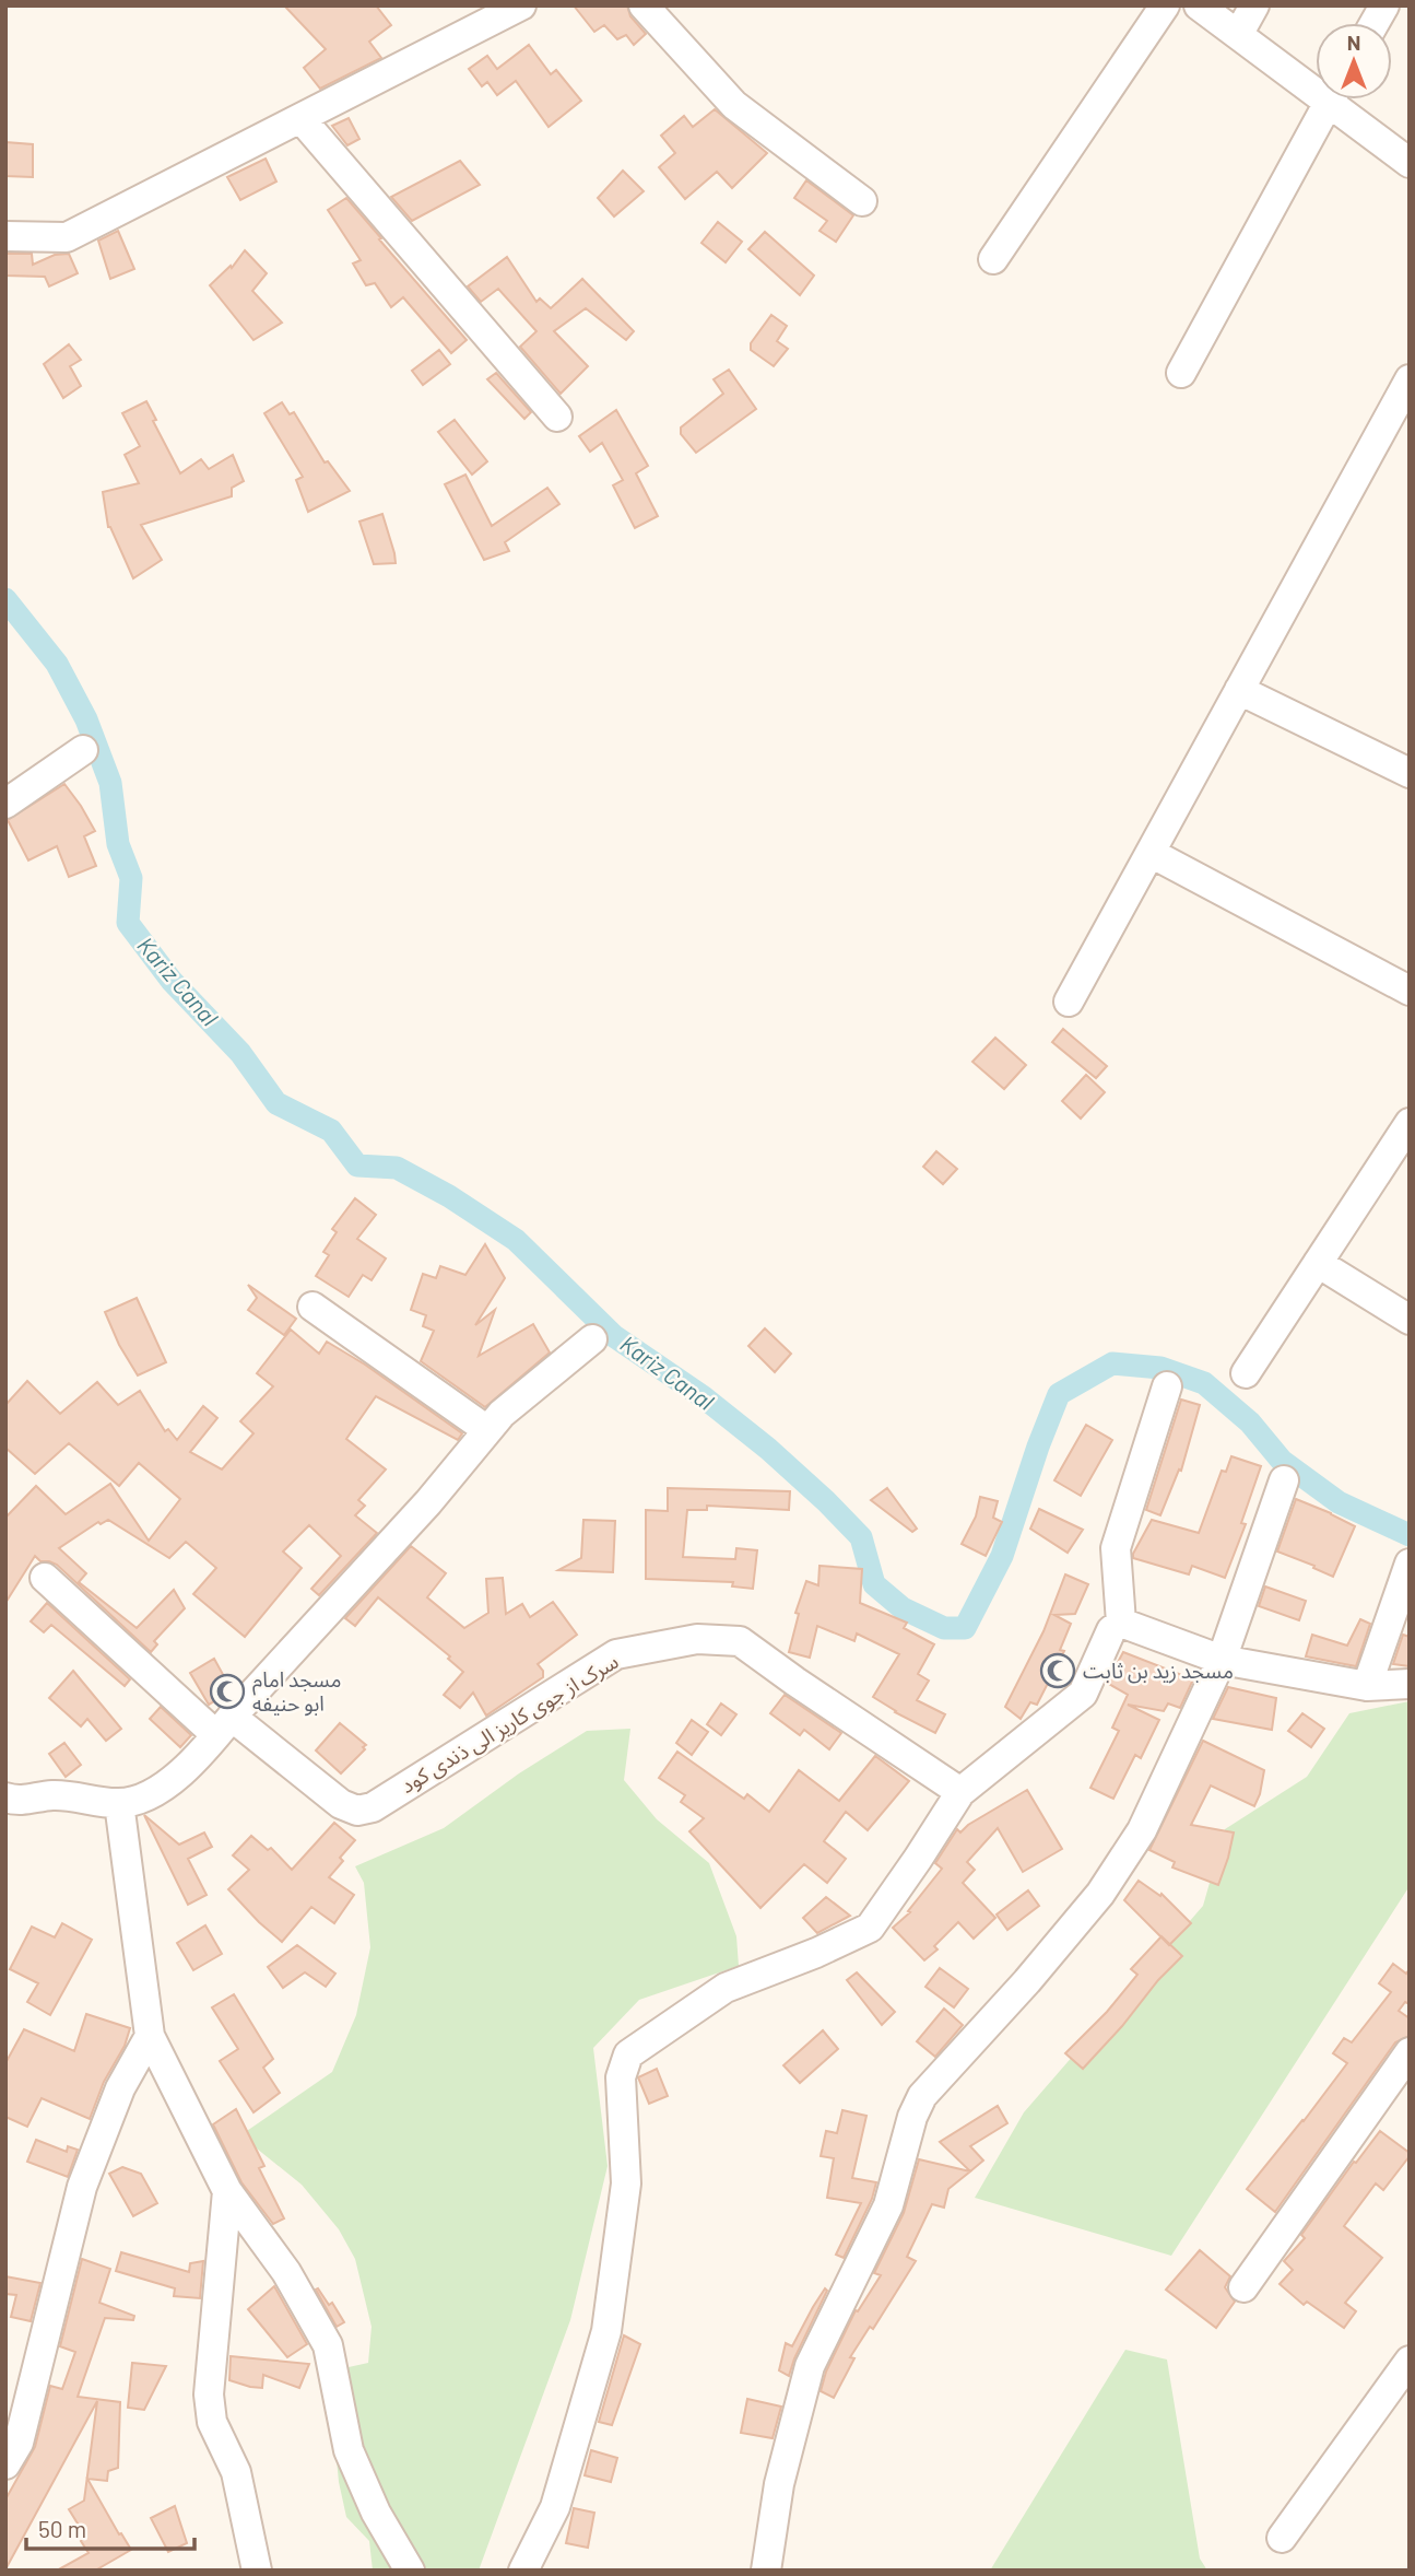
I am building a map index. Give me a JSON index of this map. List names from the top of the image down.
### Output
{
  "streets": {
    "street": ["سرک از جوی کاریز الی ذندی کود"]
  },
  "water": ["Kariz Canal"],
  "places": {
    "mosque": ["مسجد زید بن ثابت", "مسجد امام ابو حنیفه"]
  },
  "scale_bar": "50 m",
  "north": "top"
}
